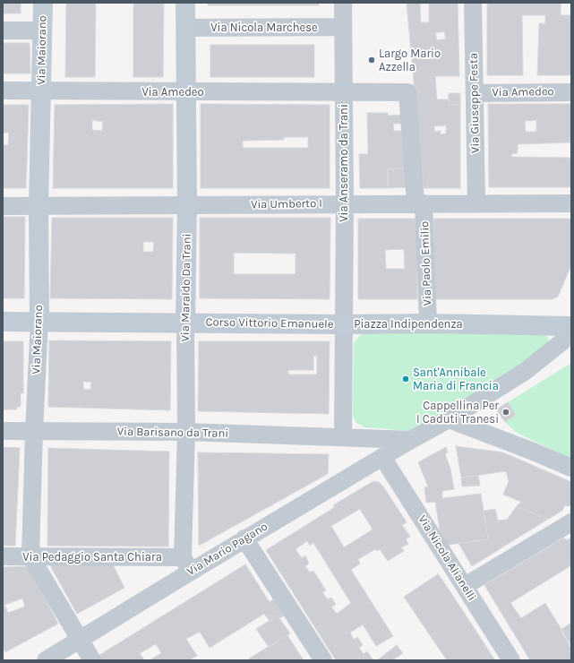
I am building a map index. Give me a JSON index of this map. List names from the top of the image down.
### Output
{
  "streets": {
    "street": [
      "Via Nicola Marchese",
      "Via Maiorano",
      "Via Amedeo",
      "Via Giuseppe Festa",
      "Via Anseramo da Trani",
      "Via Umberto I",
      "Via Paolo Emilio",
      "Via Maraldo Da Trani",
      "Corso Vittorio Emanuele",
      "Piazza Indipendenza",
      "Via Barisano da Trani",
      "Via Mario Pagano",
      "Via Pedaggio Santa Chiara",
      "Via Nicola Alianelli"
    ]
  },
  "crossings": [
    ["Via Nicola Marchese", "Via Anseramo da Trani"],
    ["Via Nicola Marchese", "Via Maraldo Da Trani"],
    ["Via Maiorano", "Via Amedeo"],
    ["Via Maiorano", "Via Umberto I"],
    ["Via Maiorano", "Corso Vittorio Emanuele"],
    ["Via Maiorano", "Via Barisano da Trani"],
    ["Via Maiorano", "Via Pedaggio Santa Chiara"],
    ["Via Amedeo", "Via Giuseppe Festa"],
    ["Via Amedeo", "Via Anseramo da Trani"],
    ["Via Amedeo", "Via Paolo Emilio"],
    ["Via Amedeo", "Via Maraldo Da Trani"],
    ["Via Giuseppe Festa", "Via Umberto I"],
    ["Via Anseramo da Trani", "Via Umberto I"],
    ["Via Anseramo da Trani", "Via Paolo Emilio"],
    ["Via Anseramo da Trani", "Corso Vittorio Emanuele"],
    ["Via Anseramo da Trani", "Piazza Indipendenza"],
    ["Via Umberto I", "Via Paolo Emilio"],
    ["Via Umberto I", "Via Maraldo Da Trani"],
    ["Via Paolo Emilio", "Piazza Indipendenza"],
    ["Via Maraldo Da Trani", "Corso Vittorio Emanuele"],
    ["Via Maraldo Da Trani", "Via Barisano da Trani"],
    ["Via Maraldo Da Trani", "Via Mario Pagano"],
    ["Via Maraldo Da Trani", "Via Pedaggio Santa Chiara"],
    ["Corso Vittorio Emanuele", "Piazza Indipendenza"],
    ["Piazza Indipendenza", "Via Barisano da Trani"],
    ["Piazza Indipendenza", "Via Mario Pagano"],
    ["Via Mario Pagano", "Via Pedaggio Santa Chiara"],
    ["Via Mario Pagano", "Via Nicola Alianelli"]
  ],
  "places": ["Largo Mario Azzella", "Sant'Annibale Maria di Francia", "Cappellina Per I Caduti Tranesi"]
}
